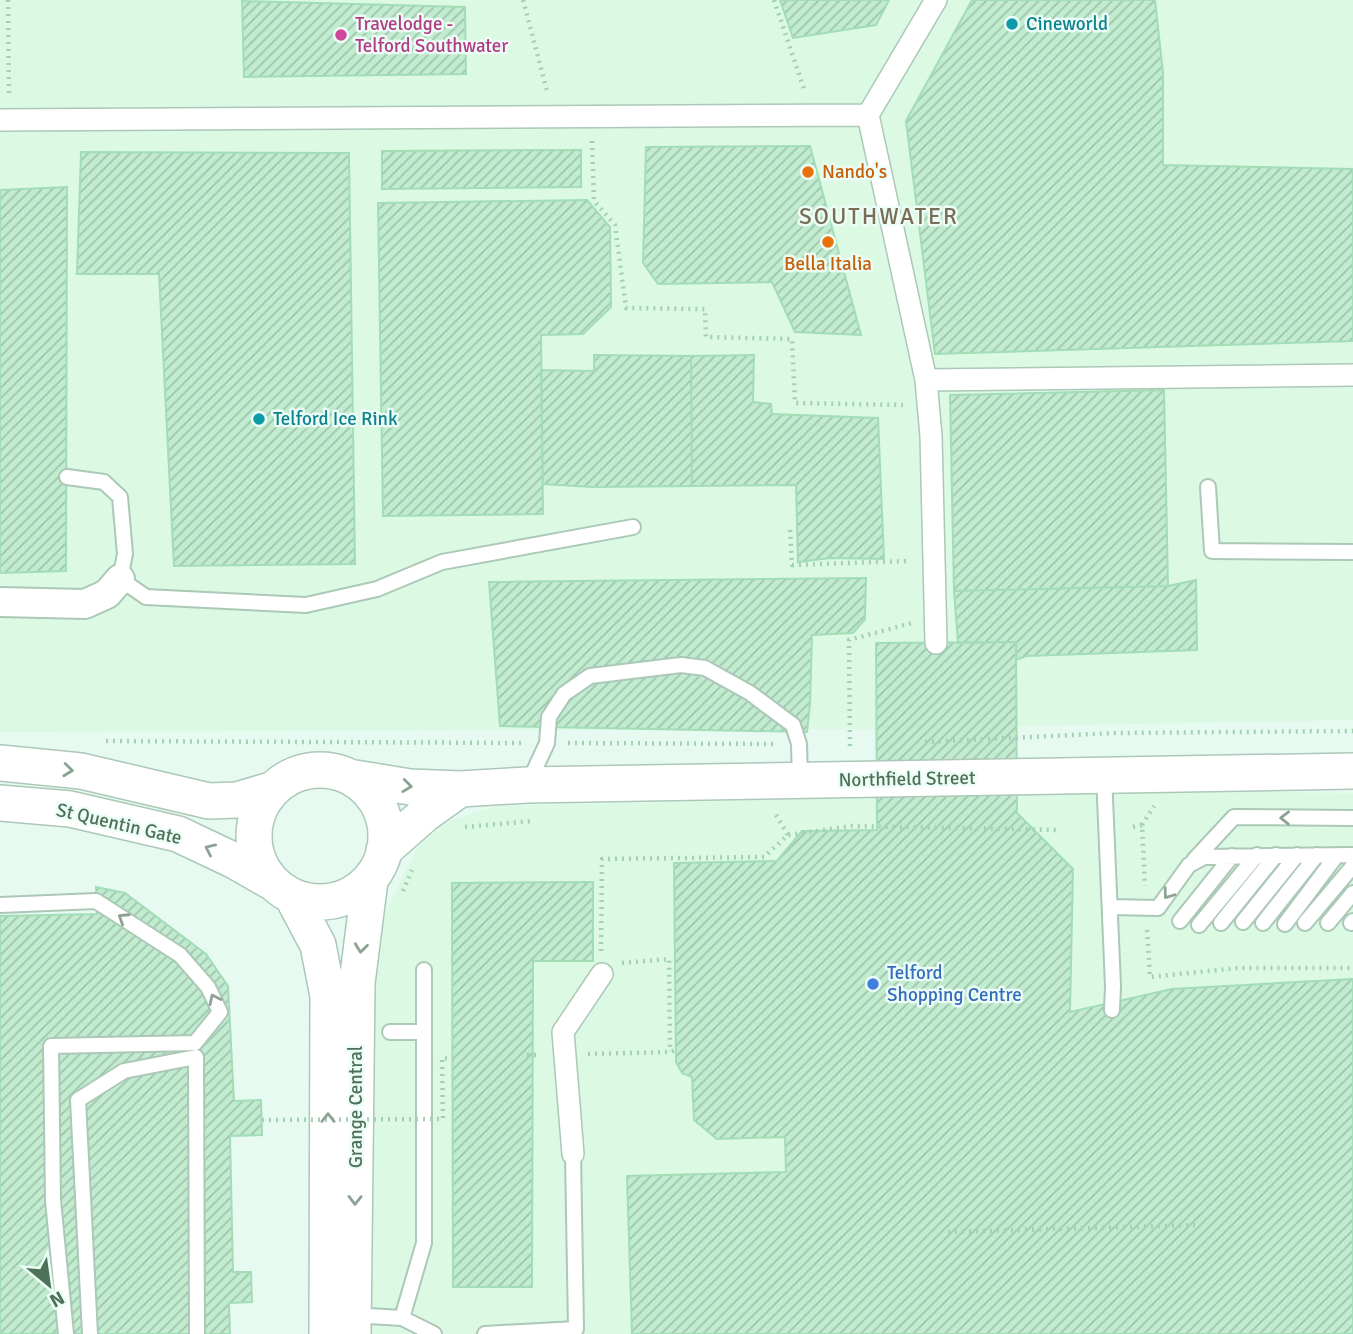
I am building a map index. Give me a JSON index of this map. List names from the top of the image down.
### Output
{
  "streets": {
    "street": ["Northfield Street", "St Quentin Gate", "Grange Central"]
  },
  "crossings": [
    ["Northfield Street", "St Quentin Gate"],
    ["Northfield Street", "Grange Central"],
    ["St Quentin Gate", "Grange Central"]
  ],
  "districts": ["SOUTHWATER"],
  "places": [
    "Cineworld",
    "Travelodge - Telford Southwater",
    "Nando's",
    "Bella Italia",
    "Telford Ice Rink",
    "Telford Shopping Centre"
  ],
  "north": "bottom right"
}
